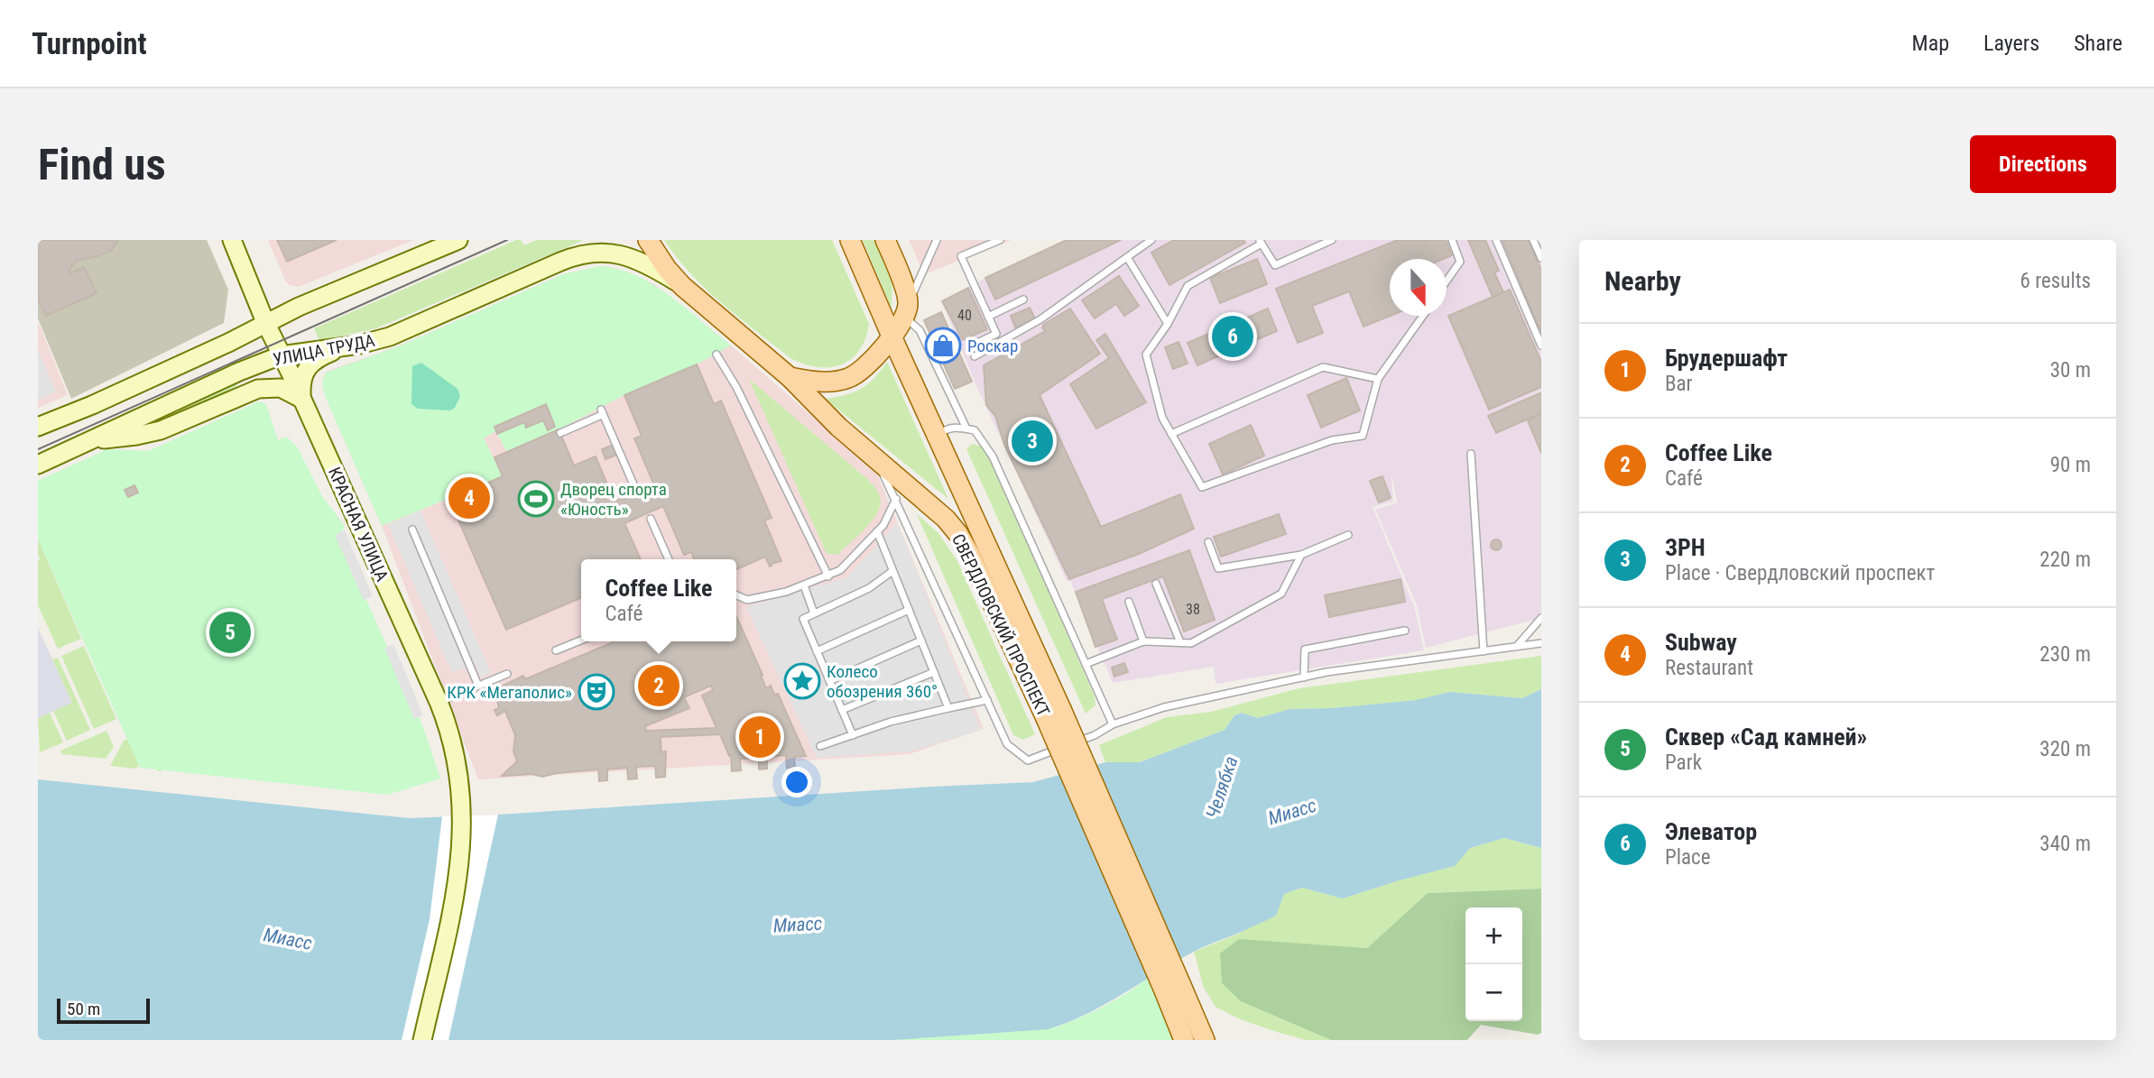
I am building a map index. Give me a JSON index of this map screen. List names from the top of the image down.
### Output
{
  "streets": {
    "main road": ["УЛИЦА ТРУДА", "КРАСНАЯ УЛИЦА", "СВЕРДЛОВСКИЙ ПРОСПЕКТ"]
  },
  "crossings": [
    ["УЛИЦА ТРУДА", "КРАСНАЯ УЛИЦА"],
    ["УЛИЦА ТРУДА", "СВЕРДЛОВСКИЙ ПРОСПЕКТ"]
  ],
  "water": ["Челябка", "Миасс"],
  "places": {
    "shop": ["Роскар"],
    "sports": ["Дворец спорта «Юность»"],
    "place": ["Колесо обозрения 360°"],
    "theatre": ["КРК «Мегаполис»"]
  },
  "house_numbers": ["40", "38"],
  "scale_bar": "50 m",
  "north": "bottom",
  "page": {
    "header": "Turnpoint",
    "nav": ["Map", "Layers", "Share"],
    "buttons": "Directions",
    "title": "Find us",
    "heading": ["Nearby", "6 results"],
    "pins": [
      "6",
      "3",
      "4",
      "5",
      "2",
      "1"
    ],
    "list": [
      {
        "mark": "1",
        "name": "Брудершафт",
        "note": "Bar",
        "value": "30 m"
      },
      {
        "mark": "2",
        "name": "Coffee Like",
        "note": "Café",
        "value": "90 m"
      },
      {
        "mark": "3",
        "name": "ЗРН",
        "note": "Place · Свердловский проспект",
        "value": "220 m"
      },
      {
        "mark": "4",
        "name": "Subway",
        "note": "Restaurant",
        "value": "230 m"
      },
      {
        "mark": "5",
        "name": "Сквер «Сад камней»",
        "note": "Park",
        "value": "320 m"
      },
      {
        "mark": "6",
        "name": "Элеватор",
        "note": "Place",
        "value": "340 m"
      }
    ],
    "popup": ["Coffee Like", "Café"],
    "map_buttons": ["+", "−"],
    "scale": "50 m"
  }
}
